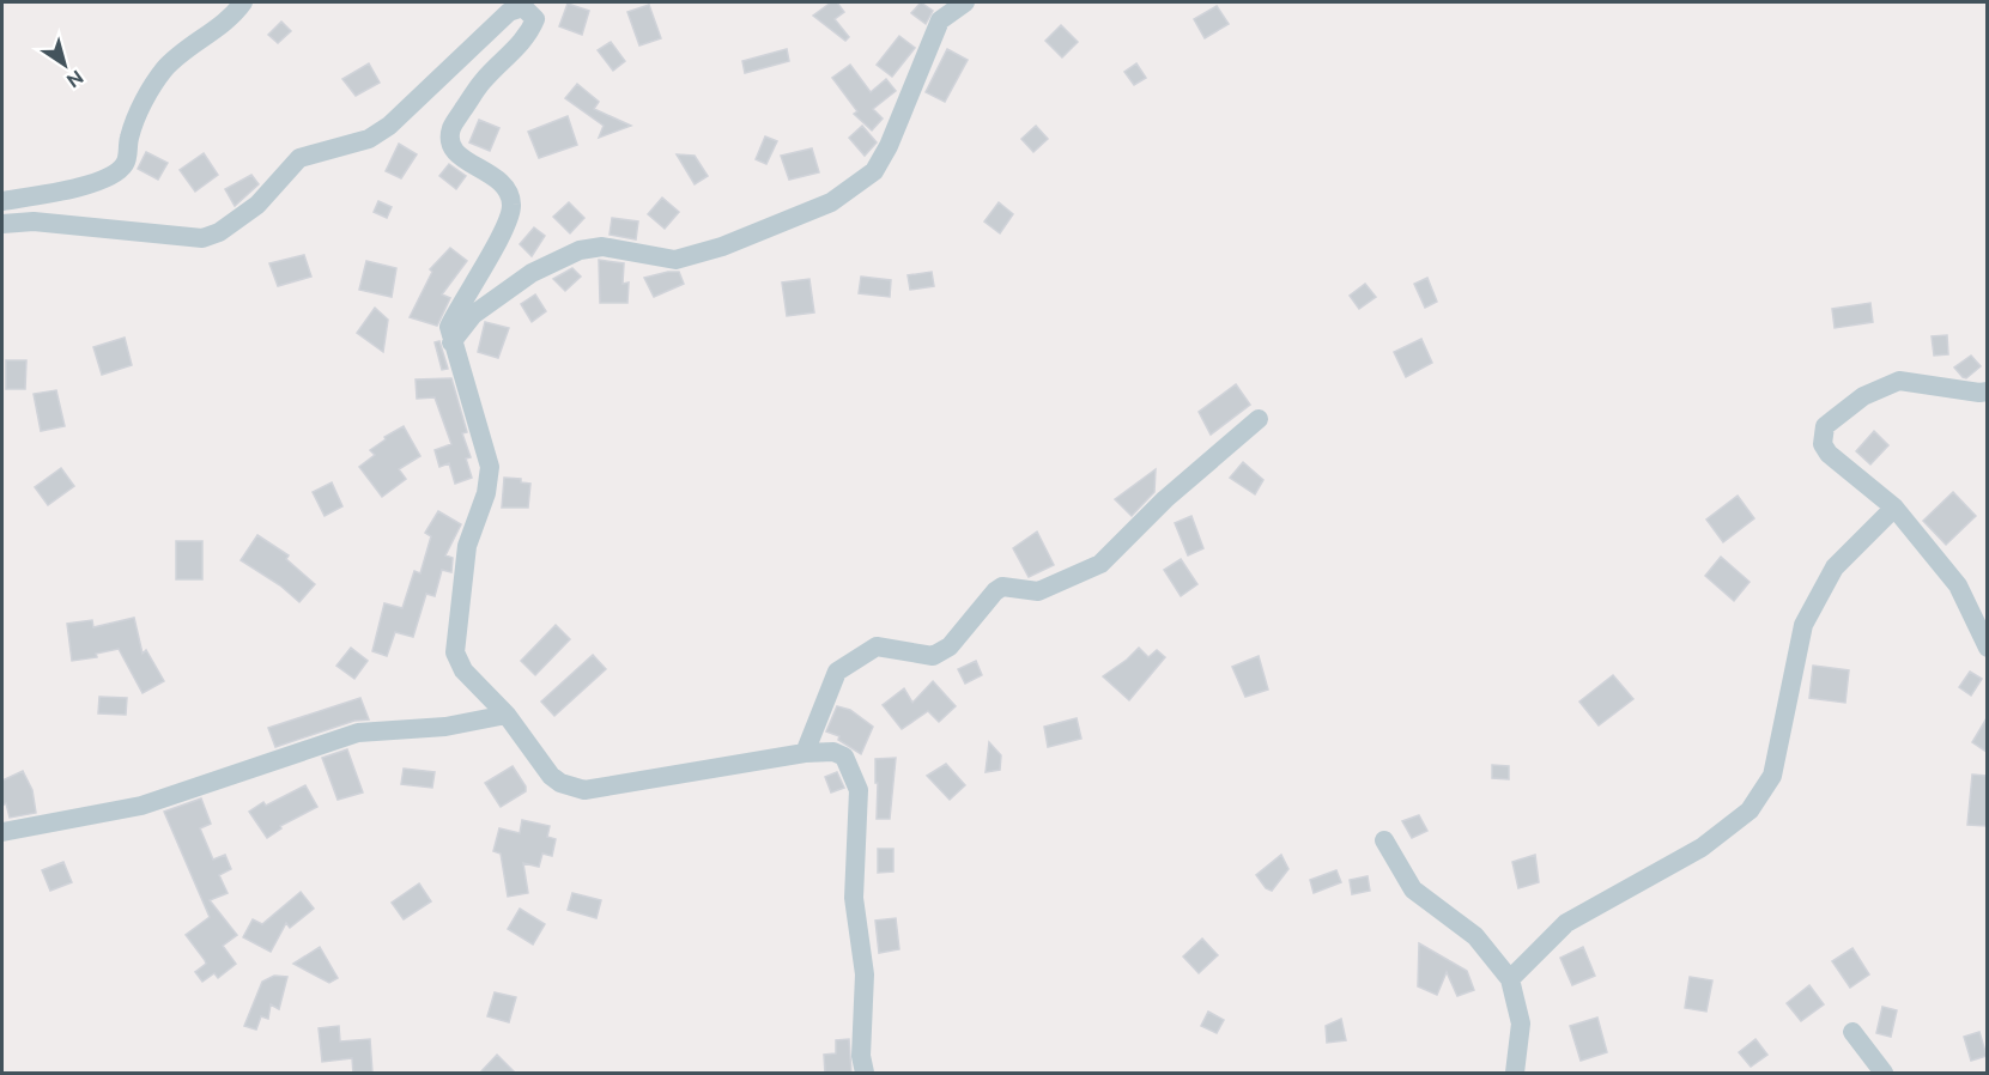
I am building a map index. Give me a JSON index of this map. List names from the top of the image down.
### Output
{
  "north": "bottom right"
}
